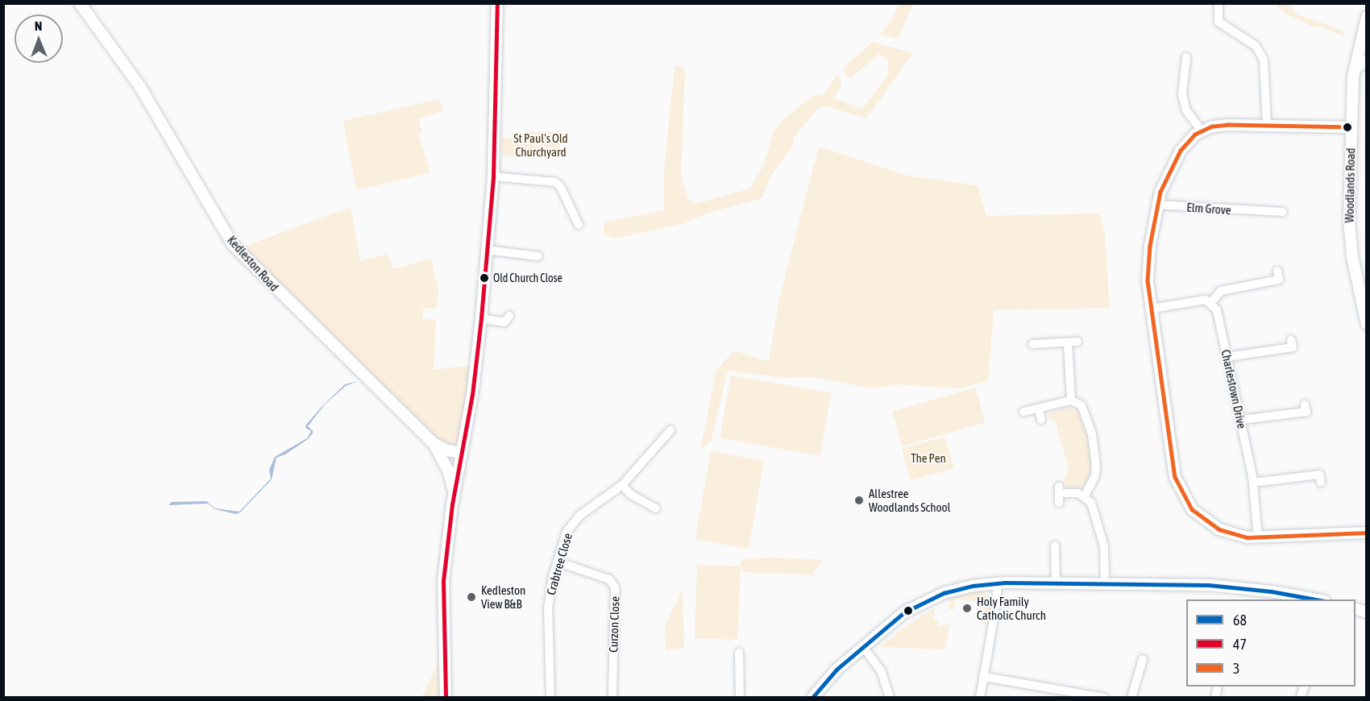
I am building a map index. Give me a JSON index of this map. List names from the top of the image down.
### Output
{
  "streets": {
    "street": [
      "Woodlands Road",
      "Elm Grove",
      "Kedleston Road",
      "Charlestown Drive",
      "Crabtree Close",
      "Curzon Close"
    ]
  },
  "crossings": [
    ["Crabtree Close", "Curzon Close"]
  ],
  "parks": ["St Paul's Old Churchyard", "The Pen"],
  "places": [
    "Old Church Close",
    "Allestree Woodlands School",
    "Kedleston View B&B",
    "Holy Family Catholic Church"
  ],
  "lines": ["transit line 47", "transit line 3", "transit line 68"],
  "legend": ["68", "47", "3"],
  "north": "top"
}
